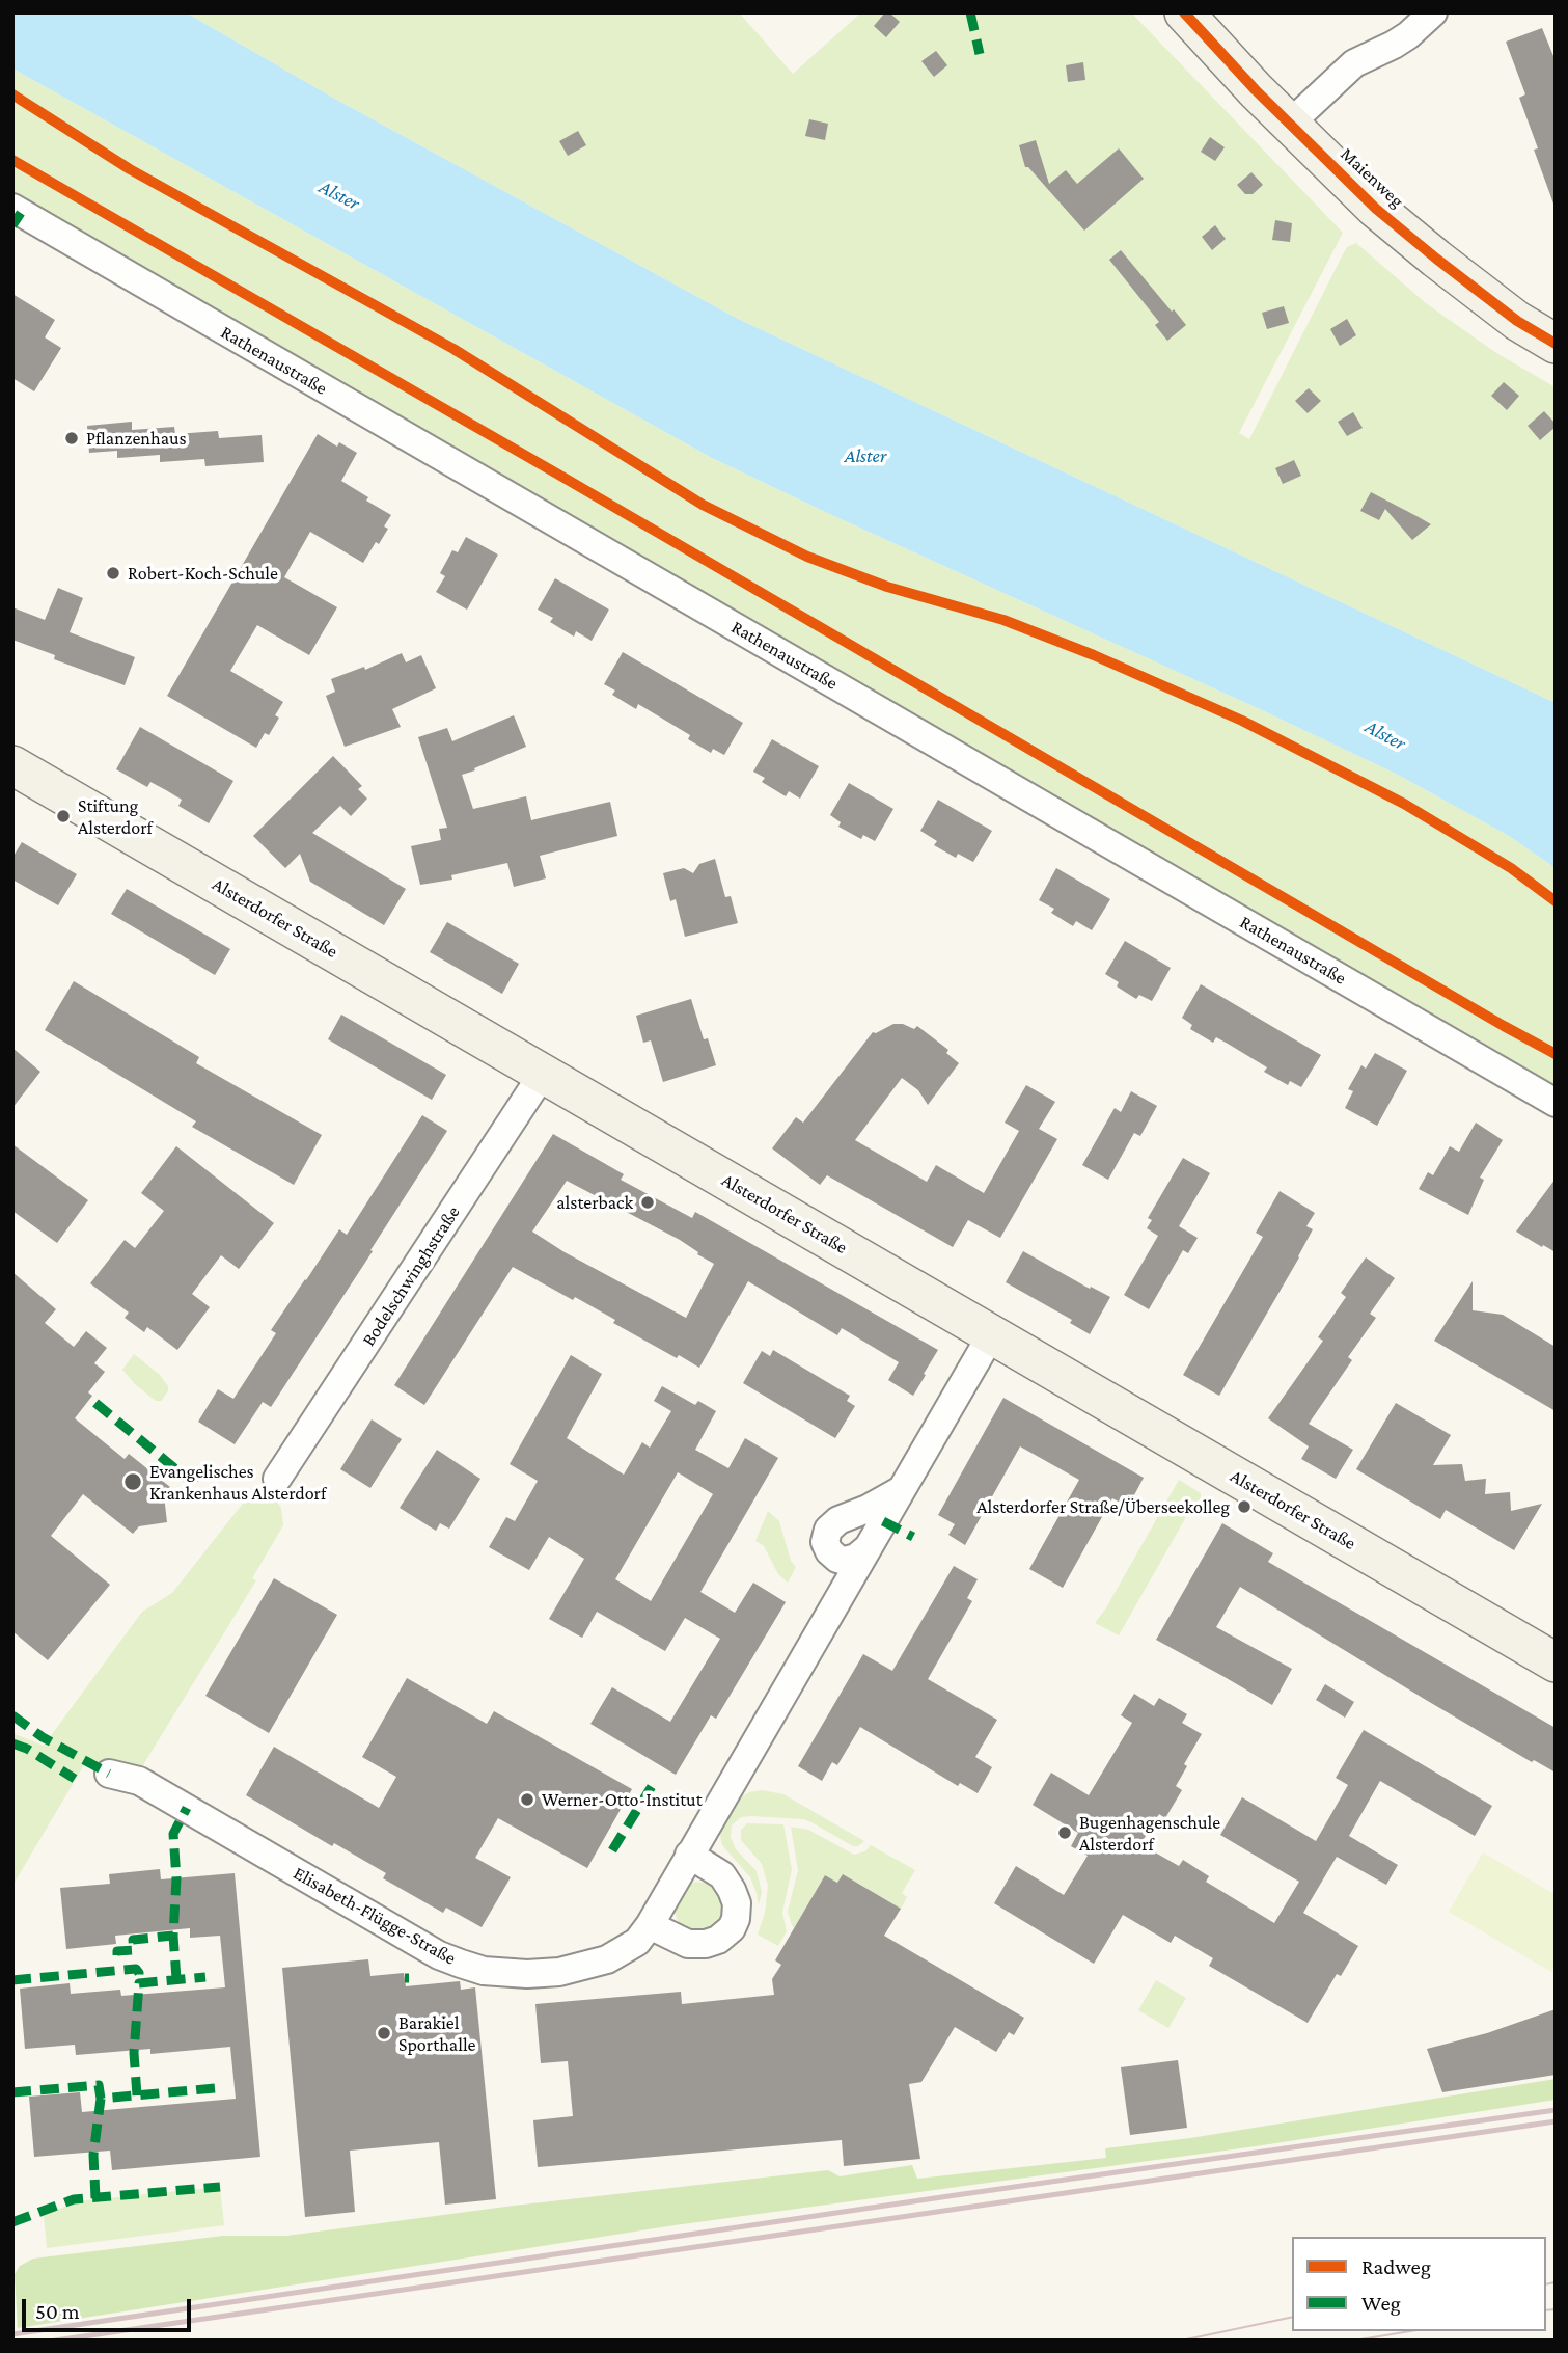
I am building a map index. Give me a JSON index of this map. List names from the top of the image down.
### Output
{
  "streets": {
    "street": [
      "Maienweg",
      "Rathenaustraße",
      "Alsterdorfer Straße",
      "Bodelschwinghstraße",
      "Elisabeth-Flügge-Straße"
    ]
  },
  "crossings": [
    ["Alsterdorfer Straße", "Bodelschwinghstraße"],
    ["Alsterdorfer Straße", "Elisabeth-Flügge-Straße"]
  ],
  "water": ["Alster"],
  "places": [
    "Pflanzenhaus",
    "Robert-Koch-Schule",
    "Stiftung Alsterdorf",
    "alsterback",
    "Evangelisches Krankenhaus Alsterdorf",
    "Alsterdorfer Straße/Überseekolleg",
    "Werner-Otto-Institut",
    "Bugenhagenschule Alsterdorf",
    "Barakiel Sporthalle"
  ],
  "legend": ["Radweg", "Weg"],
  "scale_bar": "50 m"
}
